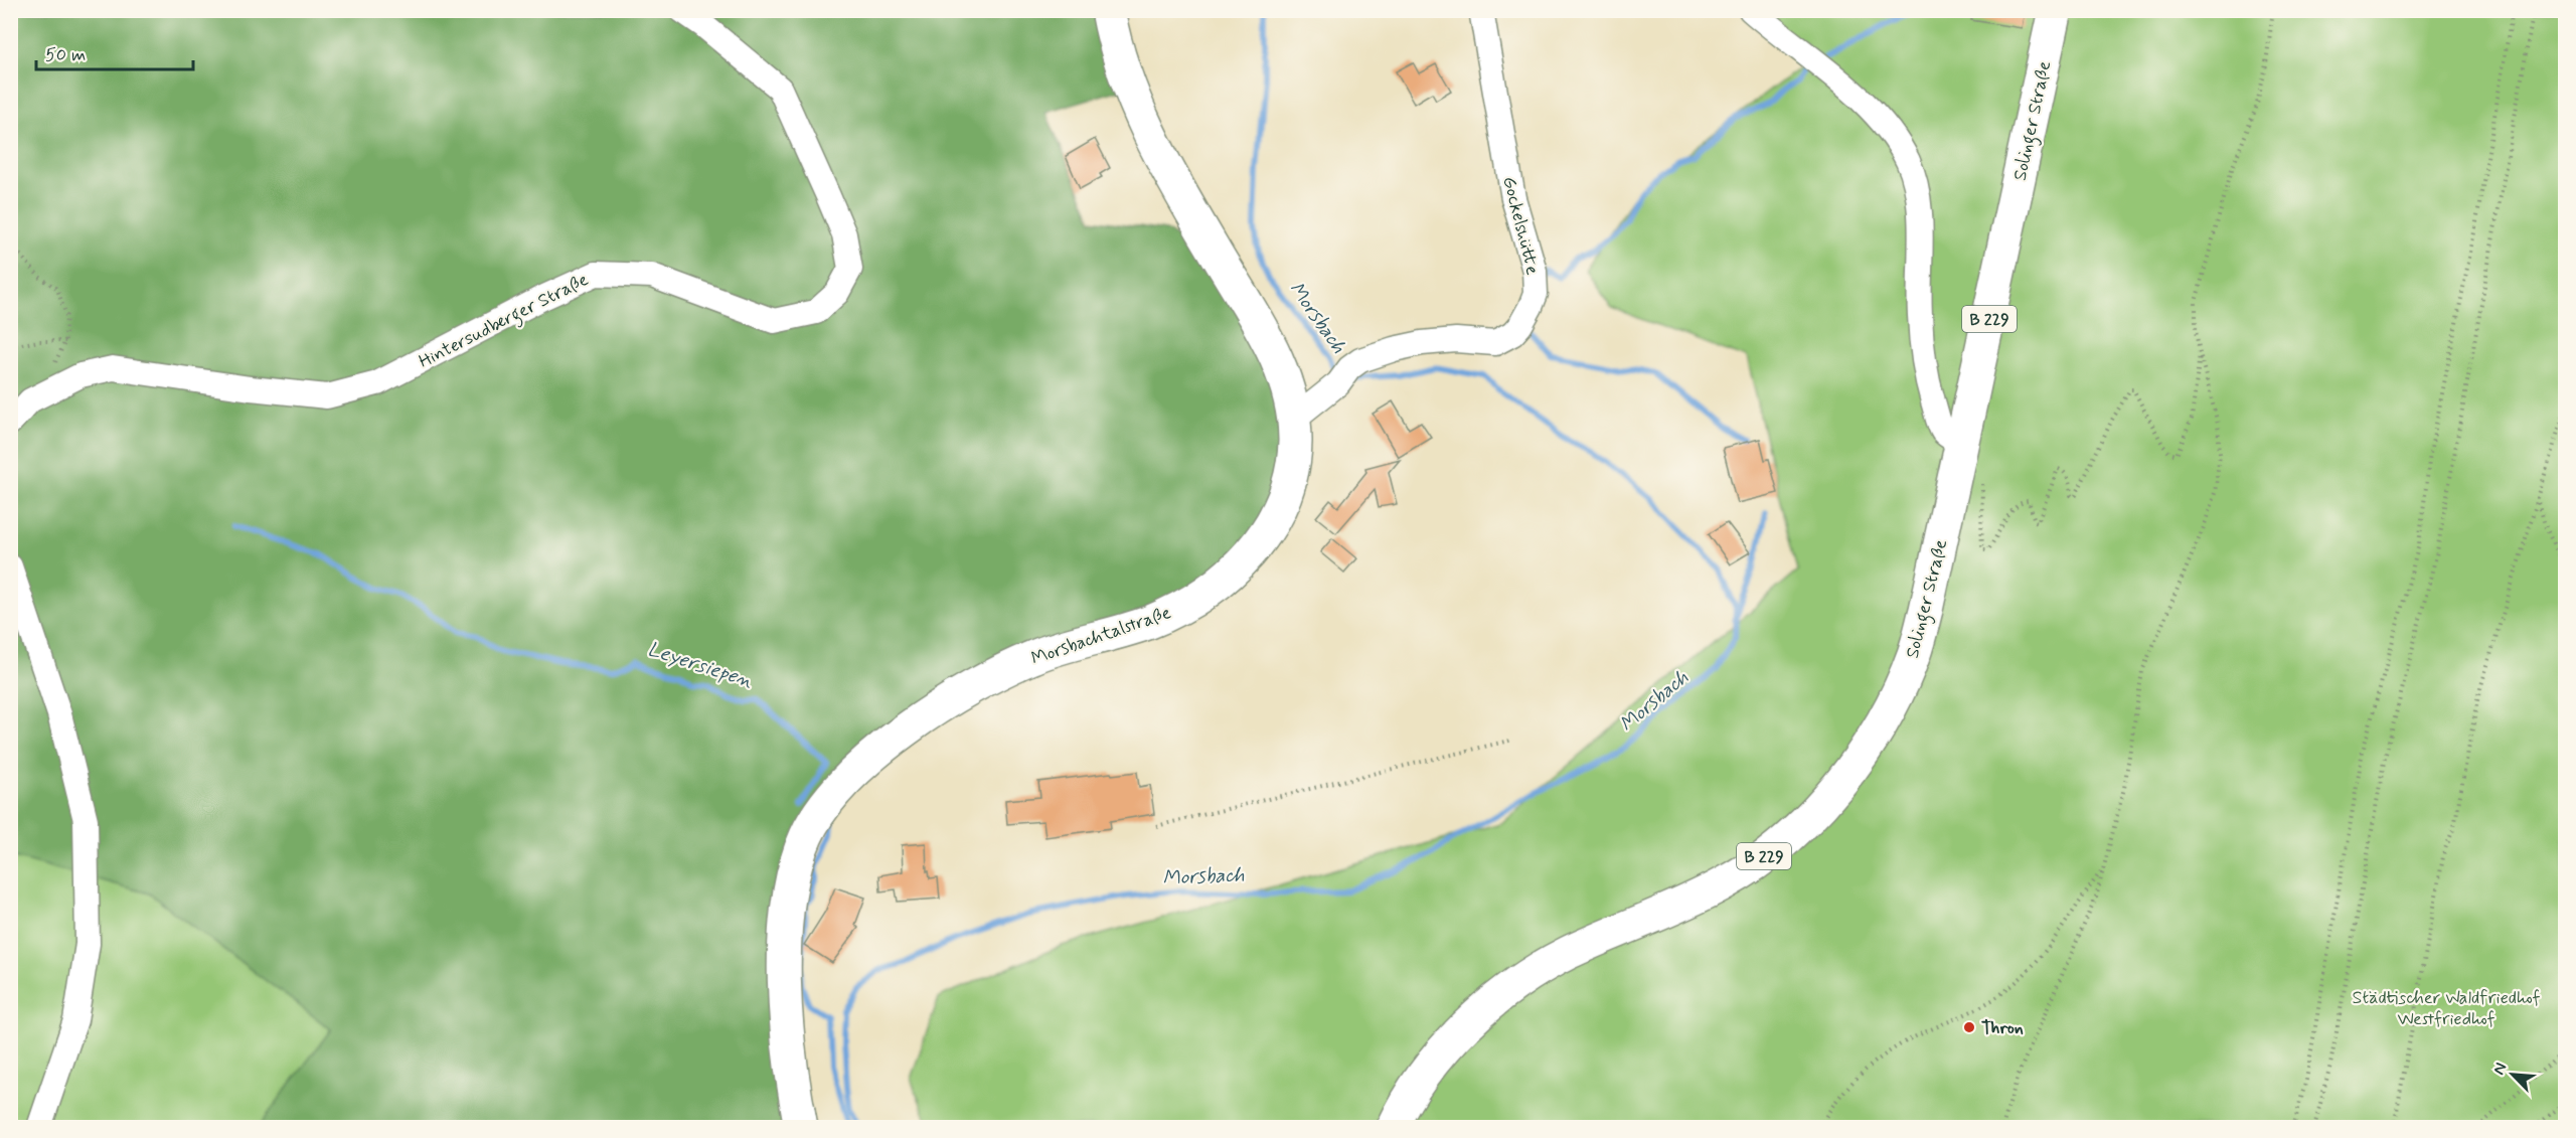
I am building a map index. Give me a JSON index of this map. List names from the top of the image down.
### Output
{
  "streets": {
    "main road": ["Solinger Straße", "B 229", "Morsbachtalstraße"],
    "street": ["Gockelshütte", "Hintersudberger Straße"]
  },
  "crossings": [
    ["Gockelshütte", "Morsbachtalstraße"]
  ],
  "water": ["Morsbach", "Leyersiepen"],
  "parks": ["Städtischer Waldfriedhof Westfriedhof"],
  "places": ["Thron"],
  "scale_bar": "50 m",
  "north": "top left"
}
